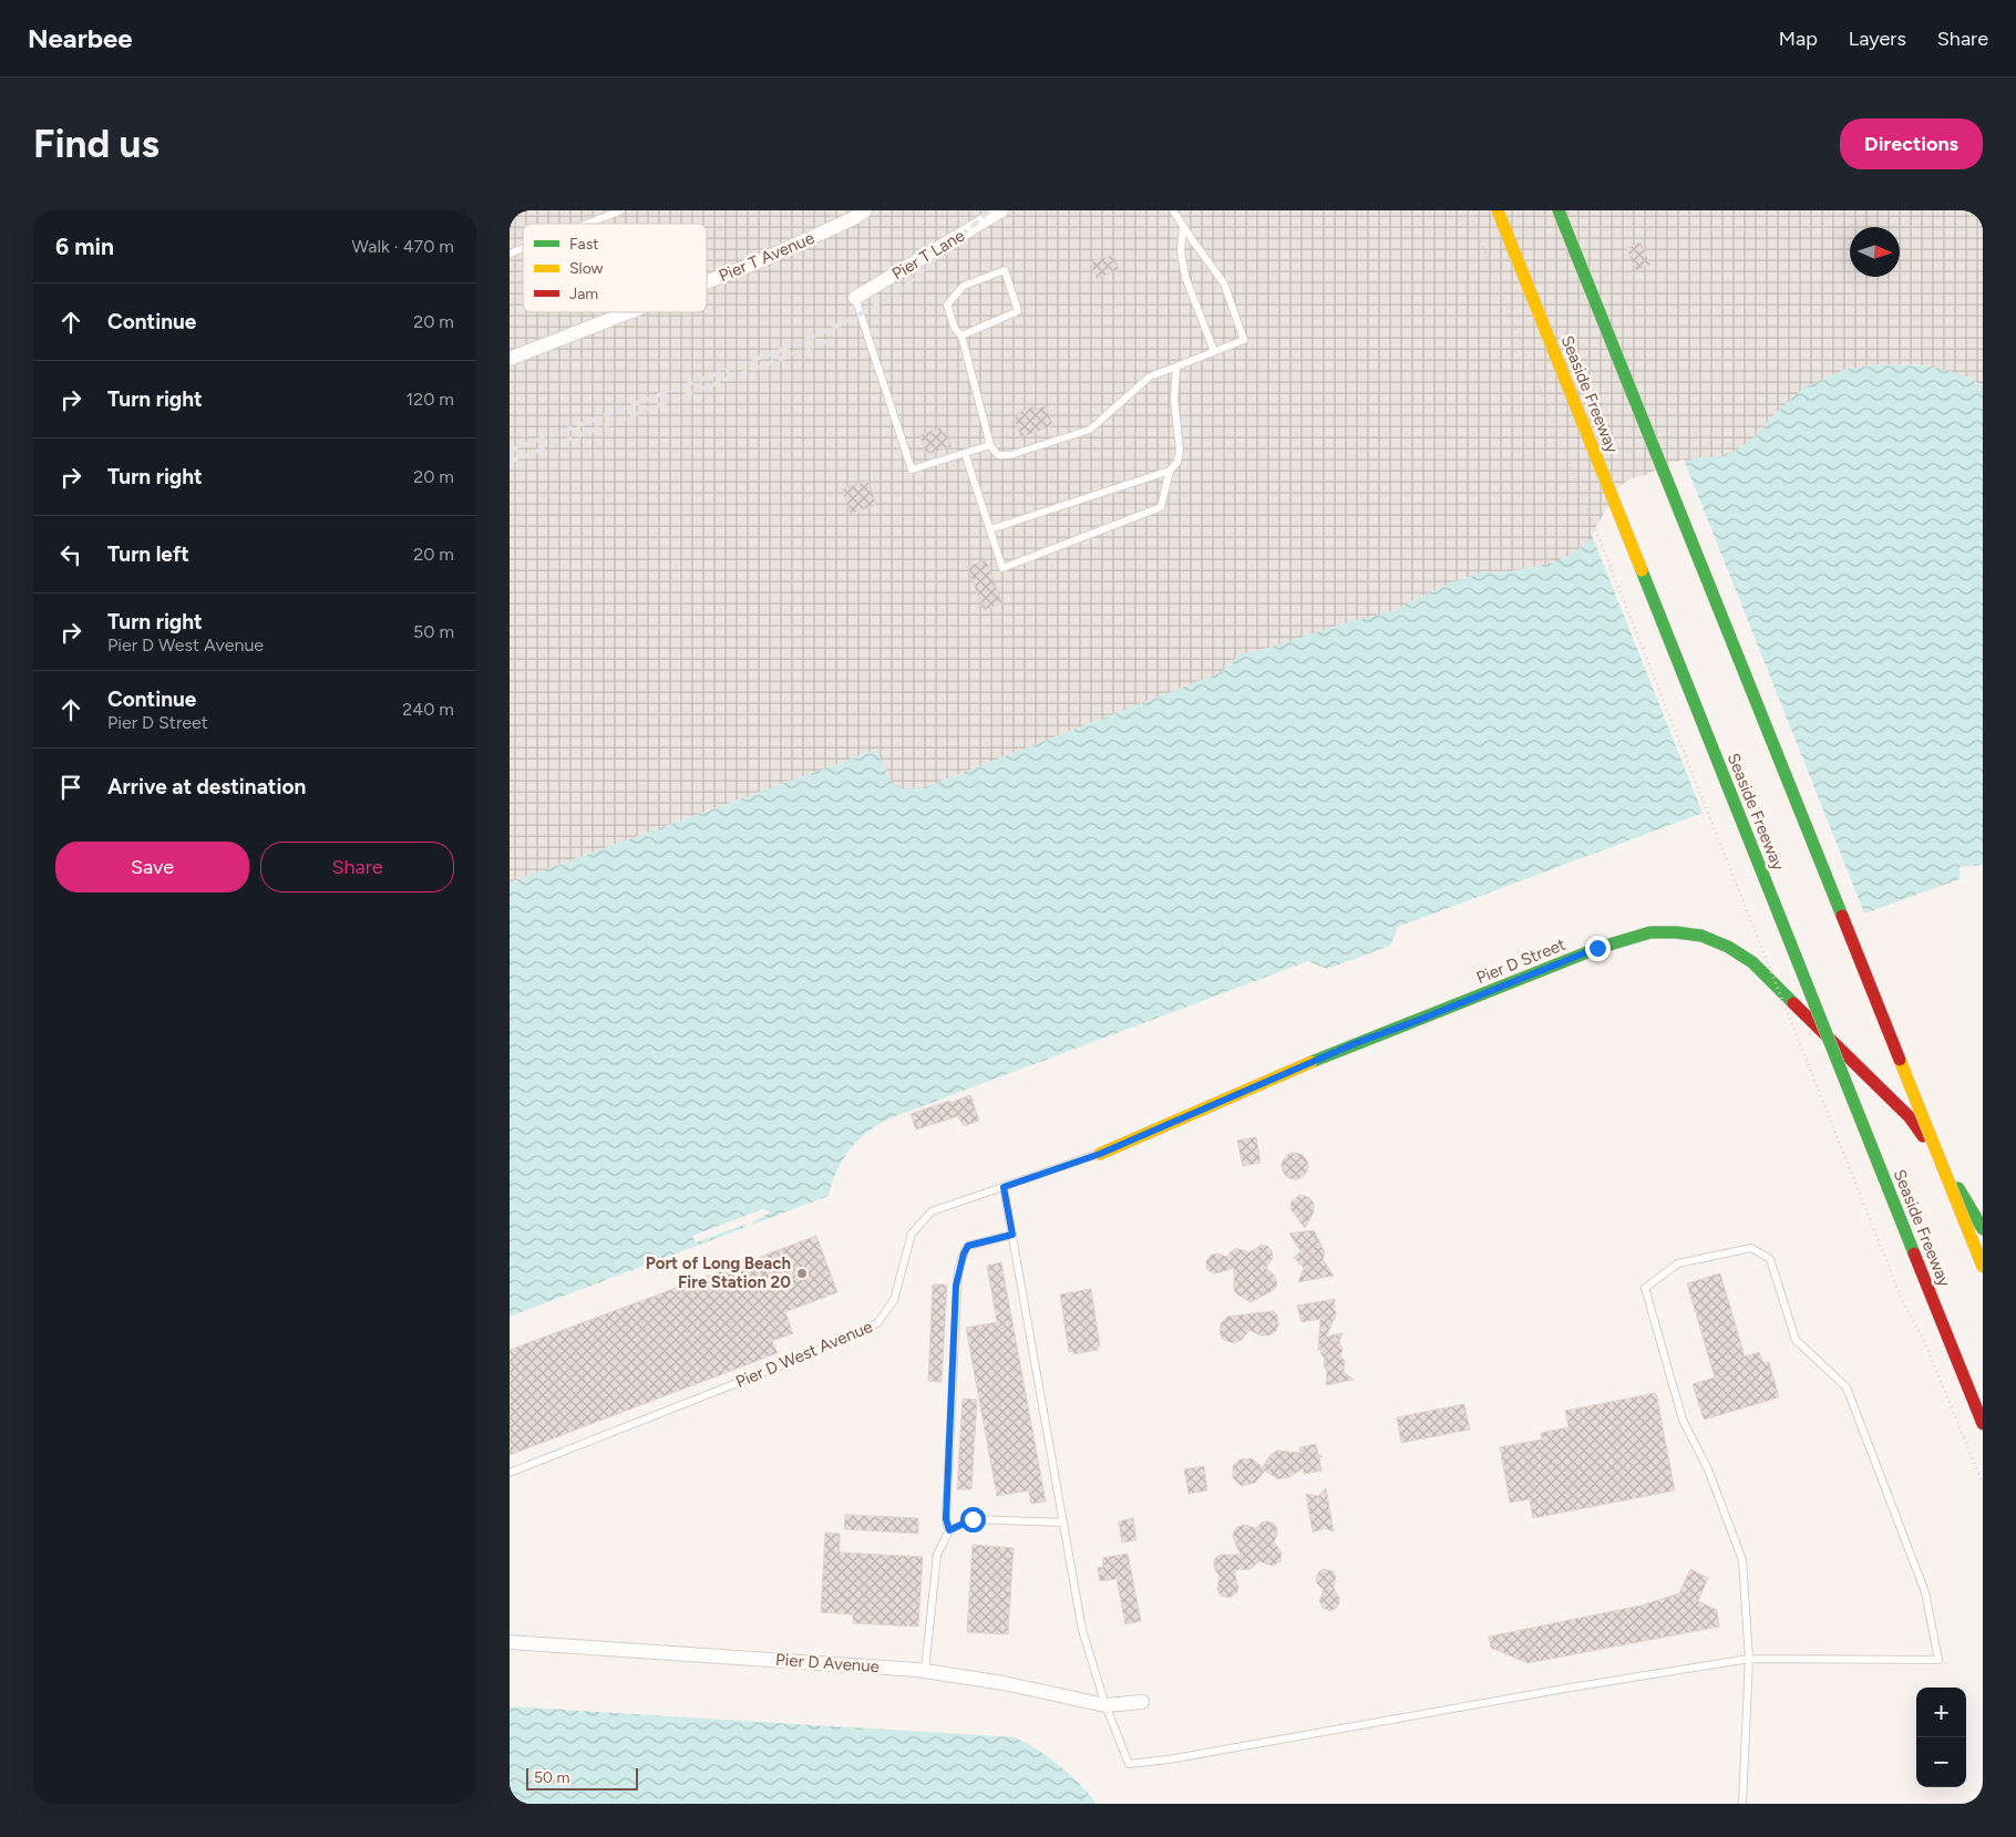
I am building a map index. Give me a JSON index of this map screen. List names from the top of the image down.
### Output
{
  "streets": {
    "main road": ["Seaside Freeway", "Pier D Street"],
    "street": ["Pier T Lane", "Pier T Avenue", "Pier D Avenue"],
    "lane": ["Pier D West Avenue"]
  },
  "crossings": [
    ["Pier D Street", "Pier D West Avenue"]
  ],
  "places": ["Port of Long Beach Fire Station 20"],
  "legend": ["Fast", "Slow", "Jam"],
  "scale_bar": "50 m",
  "north": "right",
  "page": {
    "header": "Nearbee",
    "nav": ["Map", "Layers", "Share"],
    "buttons": [
      "Directions",
      ["Save", "Share"]
    ],
    "title": "Find us",
    "heading": ["6 min", "Walk · 470 m"],
    "list": [
      ["Continue", "20 m"],
      ["Turn right", "120 m"],
      ["Turn right", "20 m"],
      ["Turn left", "20 m"],
      ["Turn right", "Pier D West Avenue", "50 m"],
      ["Continue", "Pier D Street", "240 m"],
      "Arrive at destination"
    ],
    "map_buttons": ["+", "−"],
    "scale": "50 m"
  }
}
